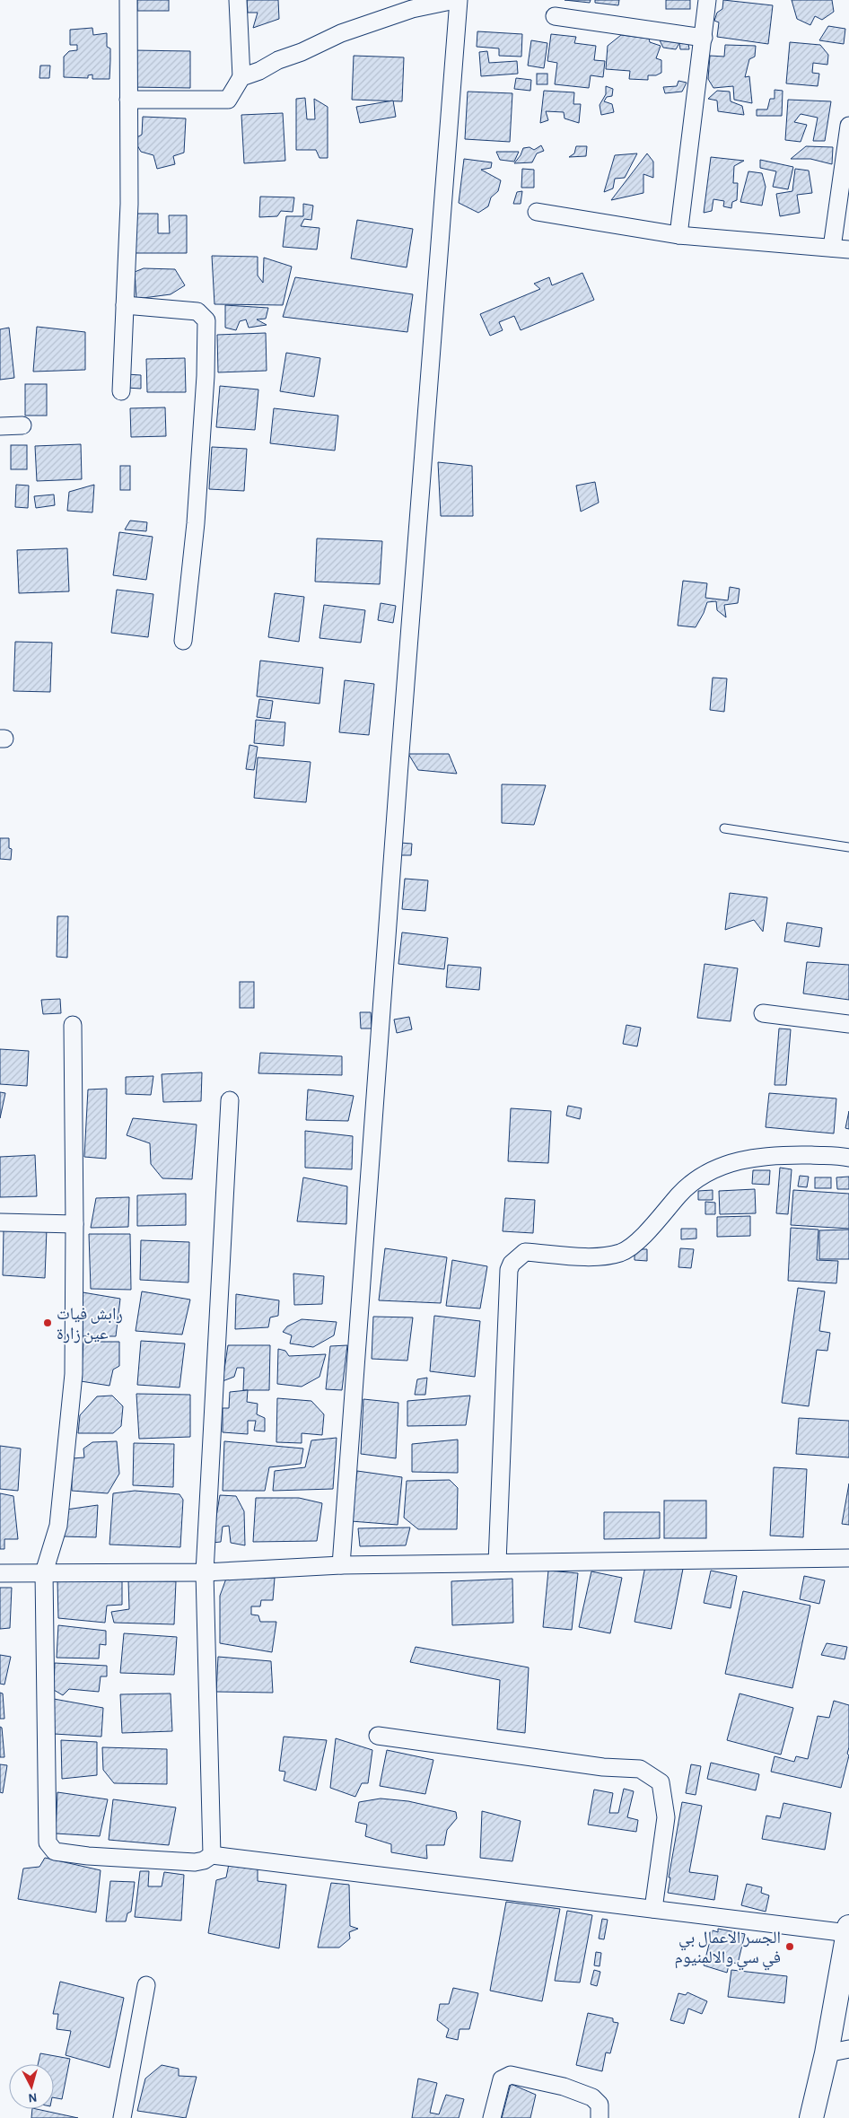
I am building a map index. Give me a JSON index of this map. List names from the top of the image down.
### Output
{
  "places": ["رابش فيات عين زارة", "الجسر الاعمال بي في سي والالمنيوم"],
  "north": "bottom"
}
